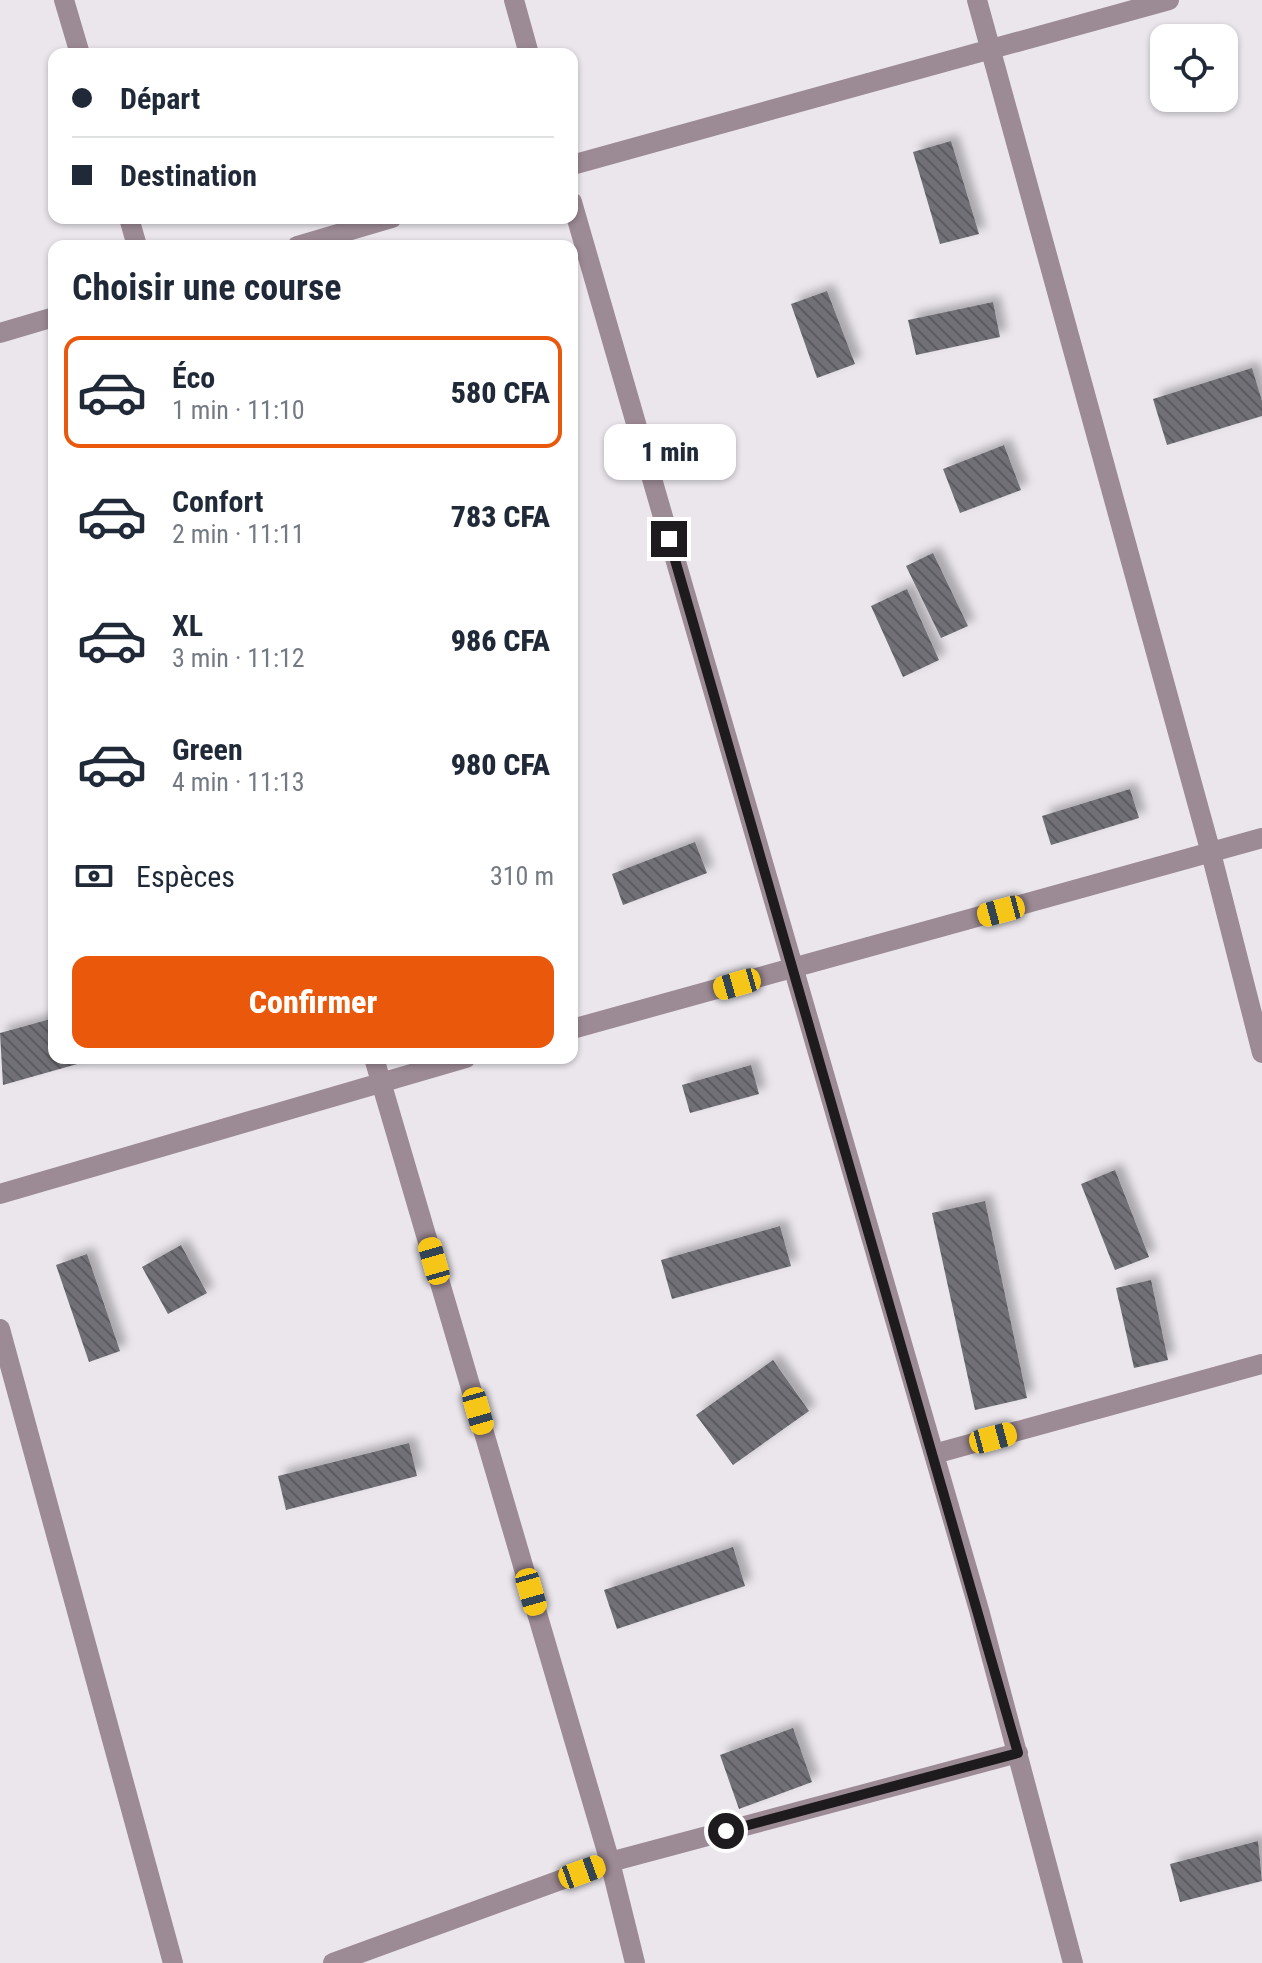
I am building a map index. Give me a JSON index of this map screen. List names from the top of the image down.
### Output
{
  "page": {
    "banner": ["Départ", "Destination"],
    "heading": "Choisir une course",
    "list": [
      {
        "name": "Éco",
        "note": "1 min · 11:10",
        "value": "580 CFA"
      },
      {
        "name": "Confort",
        "note": "2 min · 11:11",
        "value": "783 CFA"
      },
      {
        "name": "XL",
        "note": "3 min · 11:12",
        "value": "986 CFA"
      },
      {
        "name": "Green",
        "note": "4 min · 11:13",
        "value": "980 CFA"
      }
    ],
    "bubble": "1 min",
    "pay": ["Espèces", "310 m"],
    "buttons": "Confirmer"
  }
}
